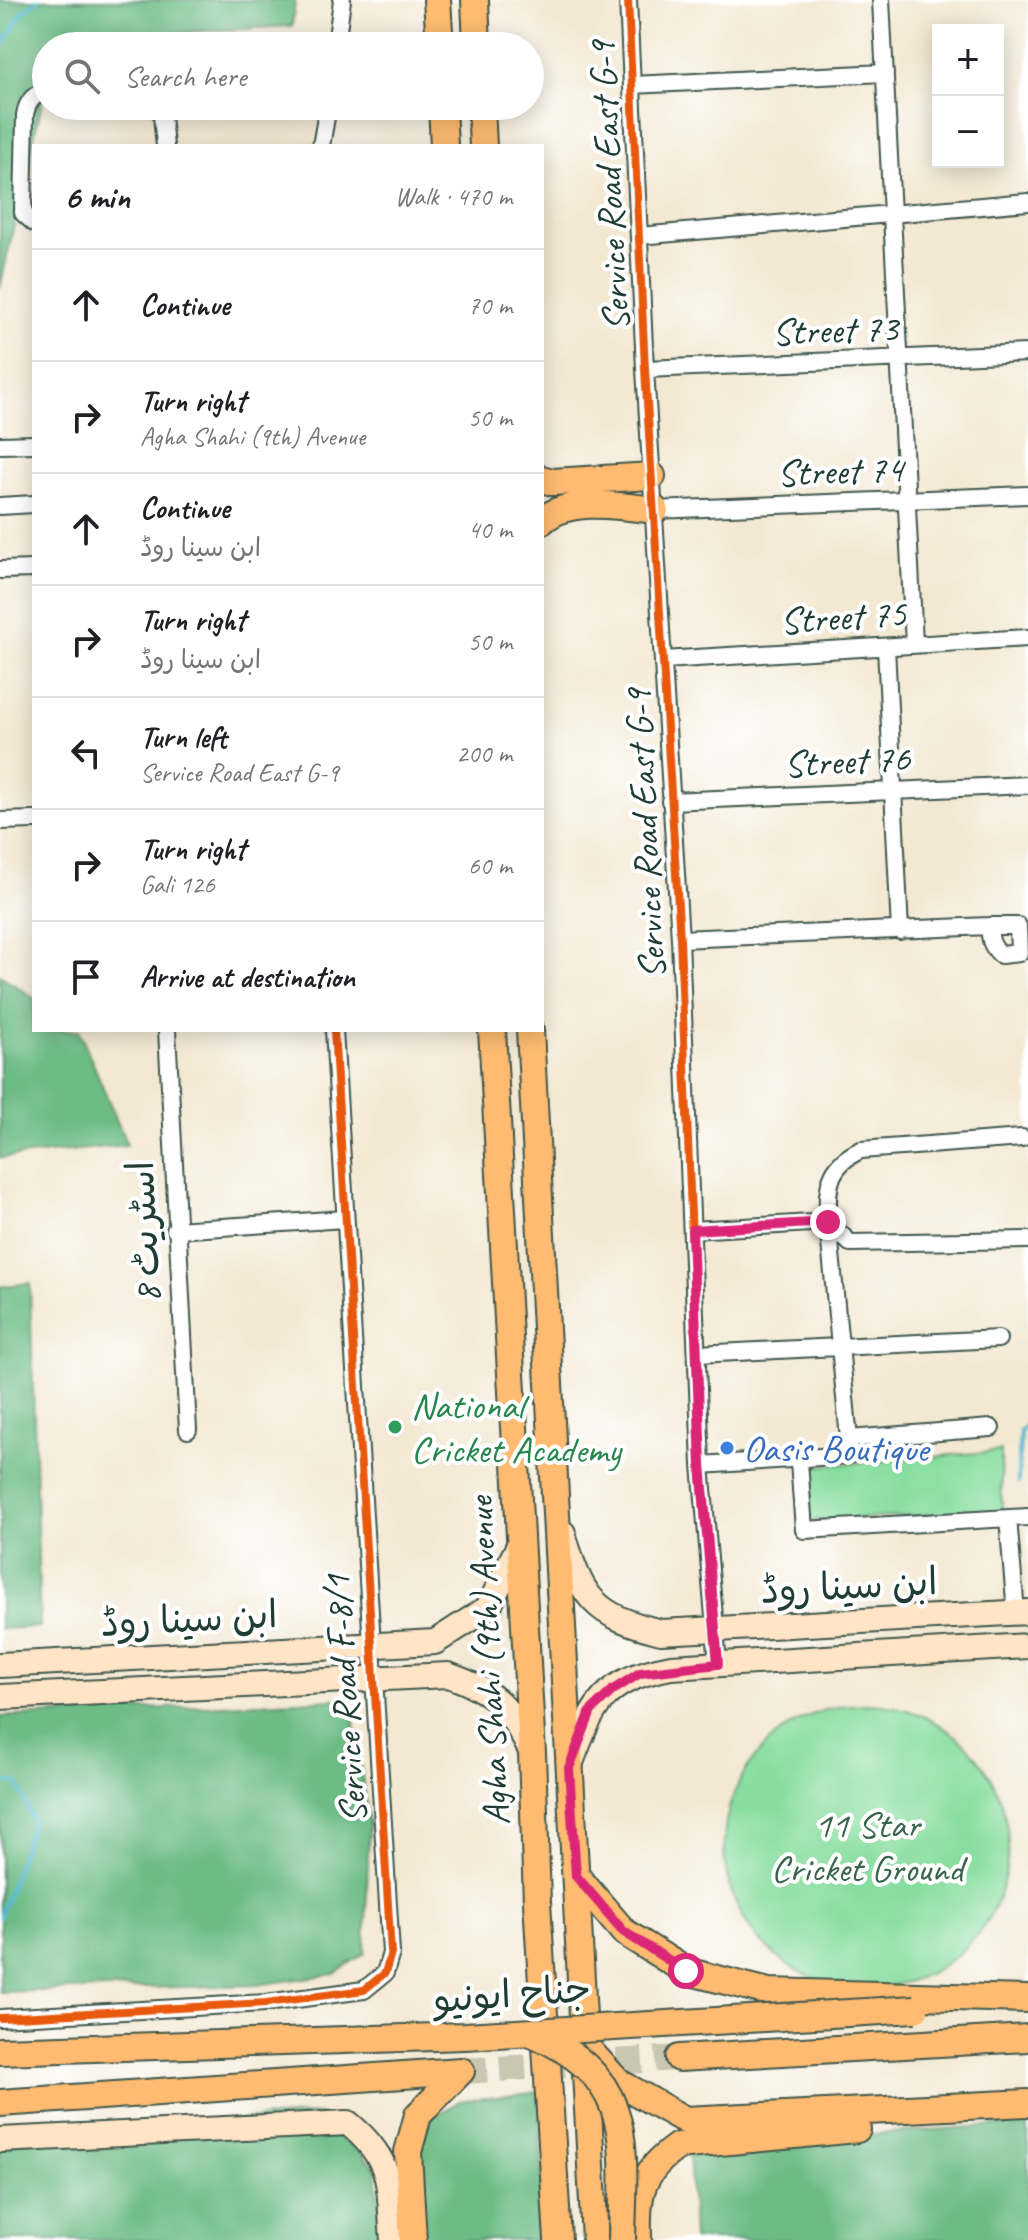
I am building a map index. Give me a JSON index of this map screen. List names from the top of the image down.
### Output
{
  "streets": {
    "main road": ["ابن سینا روڈ", "Agha Shahi (9th) Avenue", "جناح ایونیو"],
    "street": [
      "Service Road East G-9",
      "Street 73",
      "Street 74",
      "Street 75",
      "Street 76",
      "اسٹریٹ 8",
      "Service Road F-8/1"
    ]
  },
  "crossings": [
    ["Service Road East G-9", "Street 73"],
    ["Service Road East G-9", "Street 74"],
    ["Service Road East G-9", "Street 75"],
    ["Service Road East G-9", "Street 76"],
    ["Service Road East G-9", "ابن سینا روڈ"],
    ["ابن سینا روڈ", "Agha Shahi (9th) Avenue"],
    ["ابن سینا روڈ", "Service Road F-8/1"]
  ],
  "parks": ["11 Star Cricket Ground"],
  "places": ["National Cricket Academy", "Oasis Boutique"],
  "page": {
    "map_buttons": ["+", "−"],
    "search": "Search here",
    "heading": ["6 min", "Walk · 470 m"],
    "list": [
      ["Continue", "70 m"],
      ["Turn right", "Agha Shahi (9th) Avenue", "50 m"],
      ["Continue", "ابن سینا روڈ", "40 m"],
      ["Turn right", "ابن سینا روڈ", "50 m"],
      ["Turn left", "Service Road East G-9", "200 m"],
      ["Turn right", "Gali 126", "60 m"],
      "Arrive at destination"
    ]
  }
}
